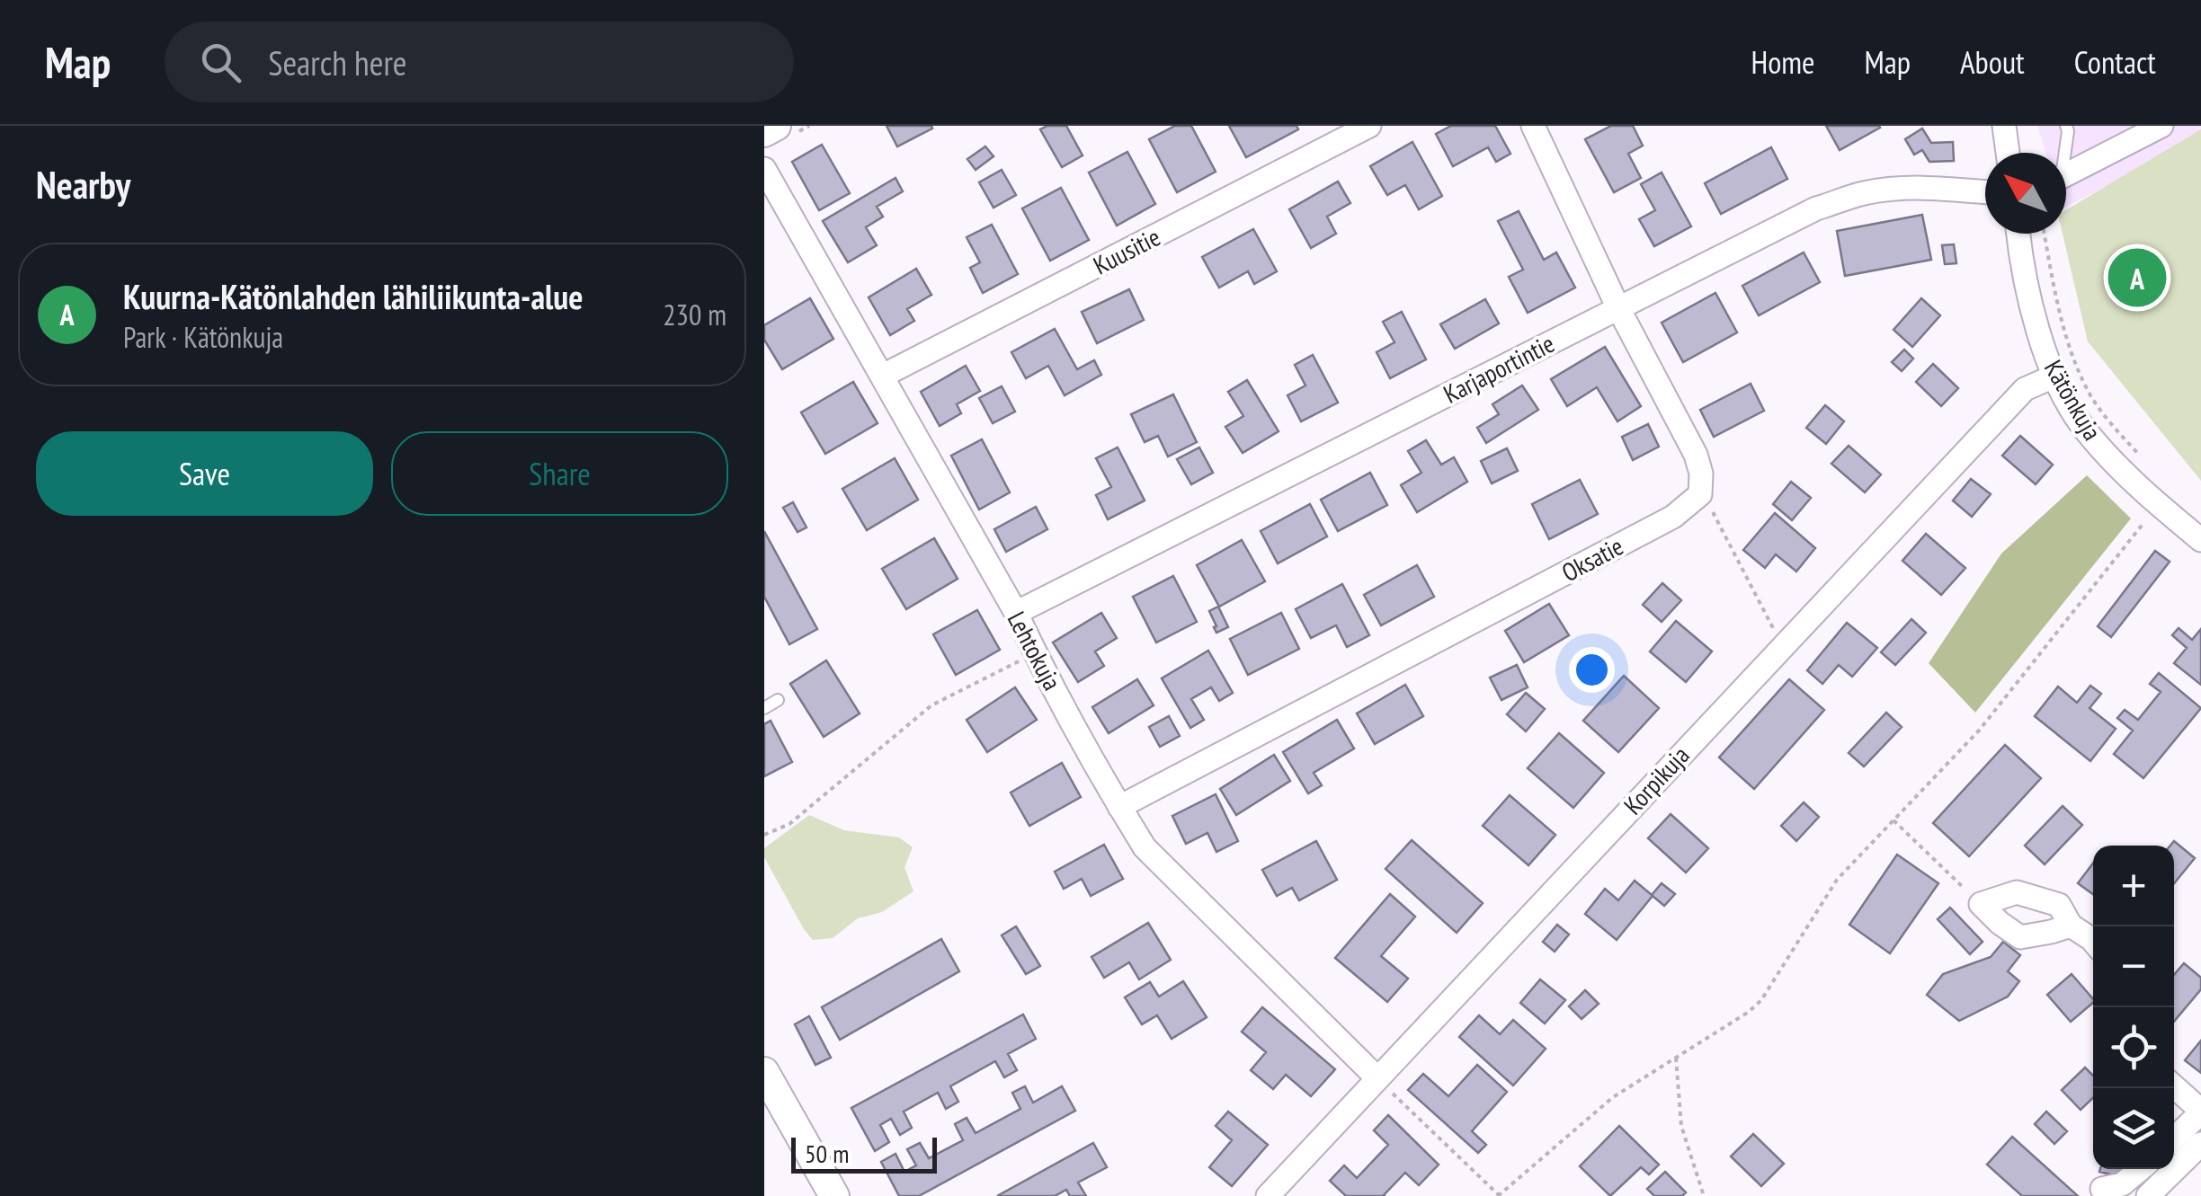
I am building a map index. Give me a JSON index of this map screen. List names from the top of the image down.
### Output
{
  "streets": {
    "street": [
      "Kuusitie",
      "Karjaportintie",
      "Kätönkuja",
      "Oksatie",
      "Lehtokuja",
      "Korpikuja"
    ]
  },
  "crossings": [
    ["Kuusitie", "Lehtokuja"],
    ["Karjaportintie", "Lehtokuja"],
    ["Kätönkuja", "Korpikuja"],
    ["Oksatie", "Lehtokuja"],
    ["Lehtokuja", "Korpikuja"]
  ],
  "scale_bar": "50 m",
  "north": "top left",
  "page": {
    "header": "Map",
    "search": "Search here",
    "nav": [
      "Home",
      "Map",
      "About",
      "Contact"
    ],
    "heading": "Nearby",
    "list": [
      {
        "mark": "A",
        "name": "Kuurna-Kätönlahden lähiliikunta-alue",
        "note": "Park · Kätönkuja",
        "value": "230 m"
      }
    ],
    "pins": "A",
    "buttons": ["Save", "Share"],
    "map_buttons": ["+", "−"],
    "scale": "50 m"
  }
}
